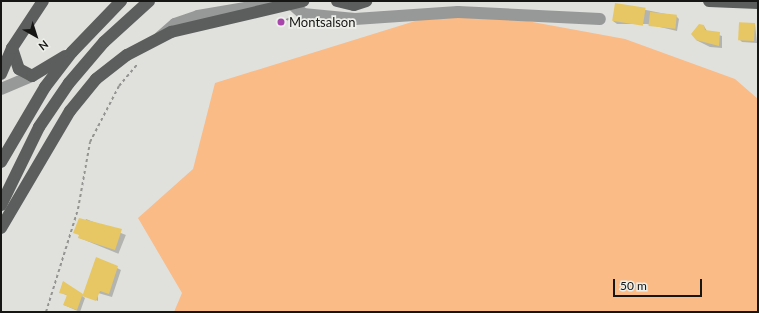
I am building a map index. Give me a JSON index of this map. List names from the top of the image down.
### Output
{
  "places": ["Montsalson"],
  "scale_bar": "50 m",
  "north": "bottom right"
}
